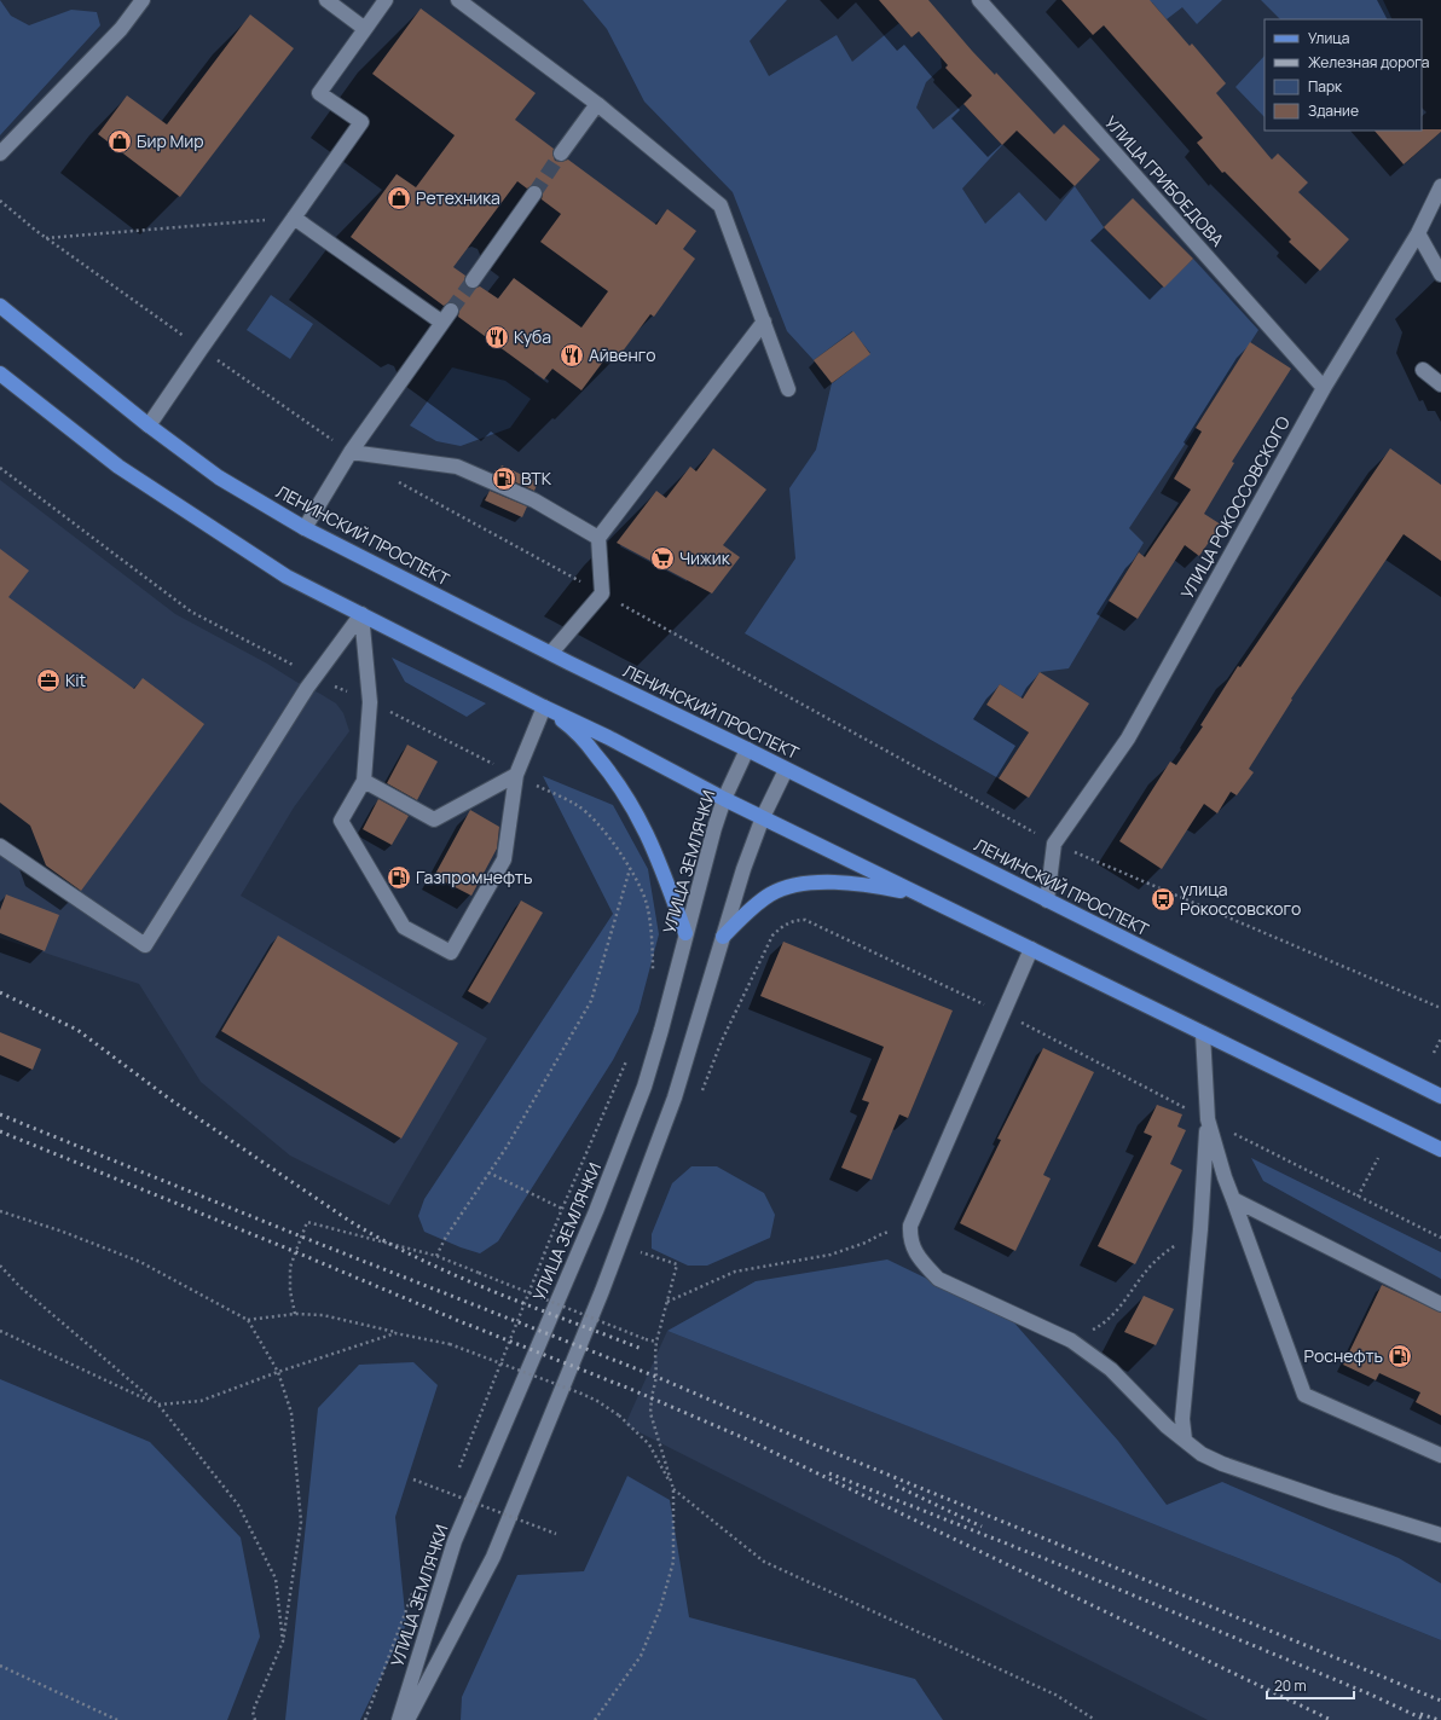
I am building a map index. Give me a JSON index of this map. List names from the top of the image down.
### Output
{
  "streets": {
    "main road": ["ЛЕНИНСКИЙ ПРОСПЕКТ"],
    "street": ["УЛИЦА ГРИБОЕДОВА", "УЛИЦА РОКОССОВСКОГО", "УЛИЦА ЗЕМЛЯЧКИ"]
  },
  "crossings": [
    ["УЛИЦА ГРИБОЕДОВА", "УЛИЦА РОКОССОВСКОГО"],
    ["УЛИЦА РОКОССОВСКОГО", "ЛЕНИНСКИЙ ПРОСПЕКТ"],
    ["ЛЕНИНСКИЙ ПРОСПЕКТ", "УЛИЦА ЗЕМЛЯЧКИ"]
  ],
  "places": {
    "shop": ["Бир Мир", "Ретехника"],
    "restaurant": ["Куба", "Айвенго"],
    "fuel station": ["ВТК", "Газпромнефть", "Роснефть"],
    "supermarket": ["Чижик"],
    "office": ["Kit"],
    "bus stop": ["улица Рокоссовского"]
  },
  "legend": [
    "Улица",
    "Железная дорога",
    "Парк",
    "Здание"
  ],
  "scale_bar": "20 m"
}
